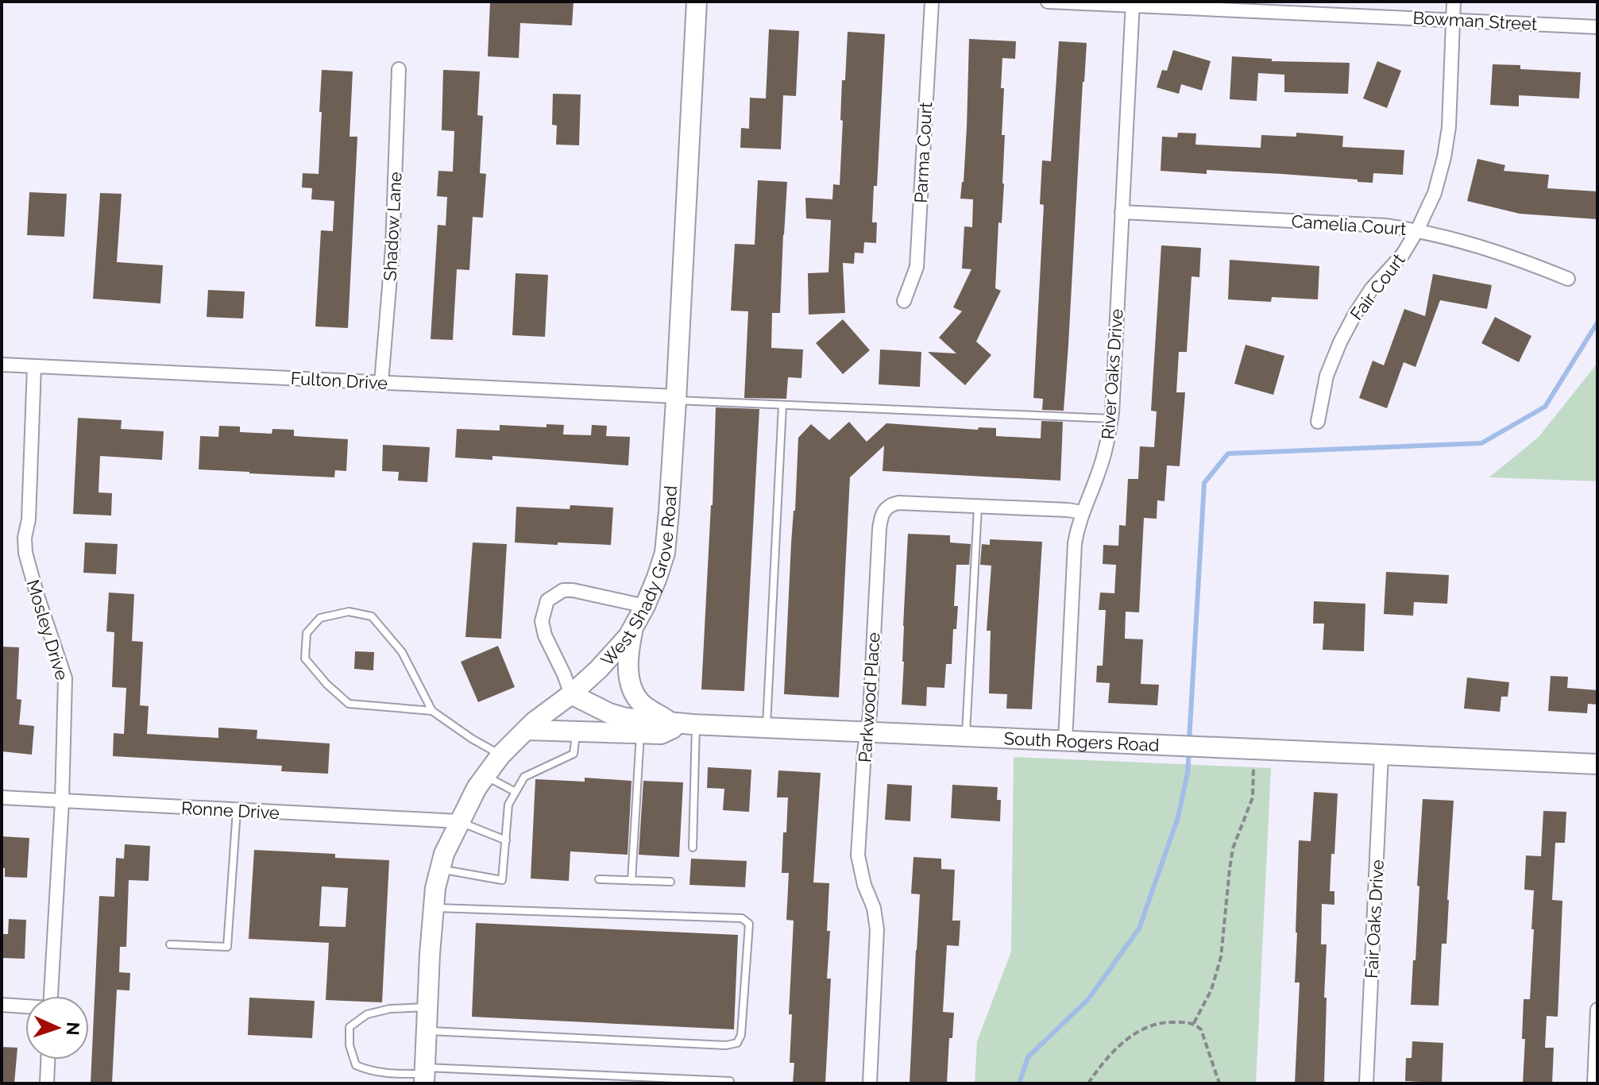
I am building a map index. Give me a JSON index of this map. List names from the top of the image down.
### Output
{
  "streets": {
    "main road": ["West Shady Grove Road", "South Rogers Road"],
    "street": [
      "Bowman Street",
      "Parma Court",
      "Camelia Court",
      "Shadow Lane",
      "Fair Court",
      "River Oaks Drive",
      "Fulton Drive",
      "Mosley Drive",
      "Parkwood Place",
      "Ronne Drive",
      "Fair Oaks Drive"
    ]
  },
  "crossings": [
    ["Bowman Street", "Fair Court"],
    ["Bowman Street", "River Oaks Drive"],
    ["Camelia Court", "Fair Court"],
    ["Camelia Court", "River Oaks Drive"],
    ["Shadow Lane", "Fulton Drive"],
    ["River Oaks Drive", "Parkwood Place"],
    ["River Oaks Drive", "South Rogers Road"],
    ["Fulton Drive", "West Shady Grove Road"],
    ["Fulton Drive", "Mosley Drive"],
    ["West Shady Grove Road", "South Rogers Road"],
    ["West Shady Grove Road", "Ronne Drive"],
    ["Mosley Drive", "Ronne Drive"],
    ["Parkwood Place", "South Rogers Road"],
    ["South Rogers Road", "Fair Oaks Drive"]
  ],
  "north": "right"
}
